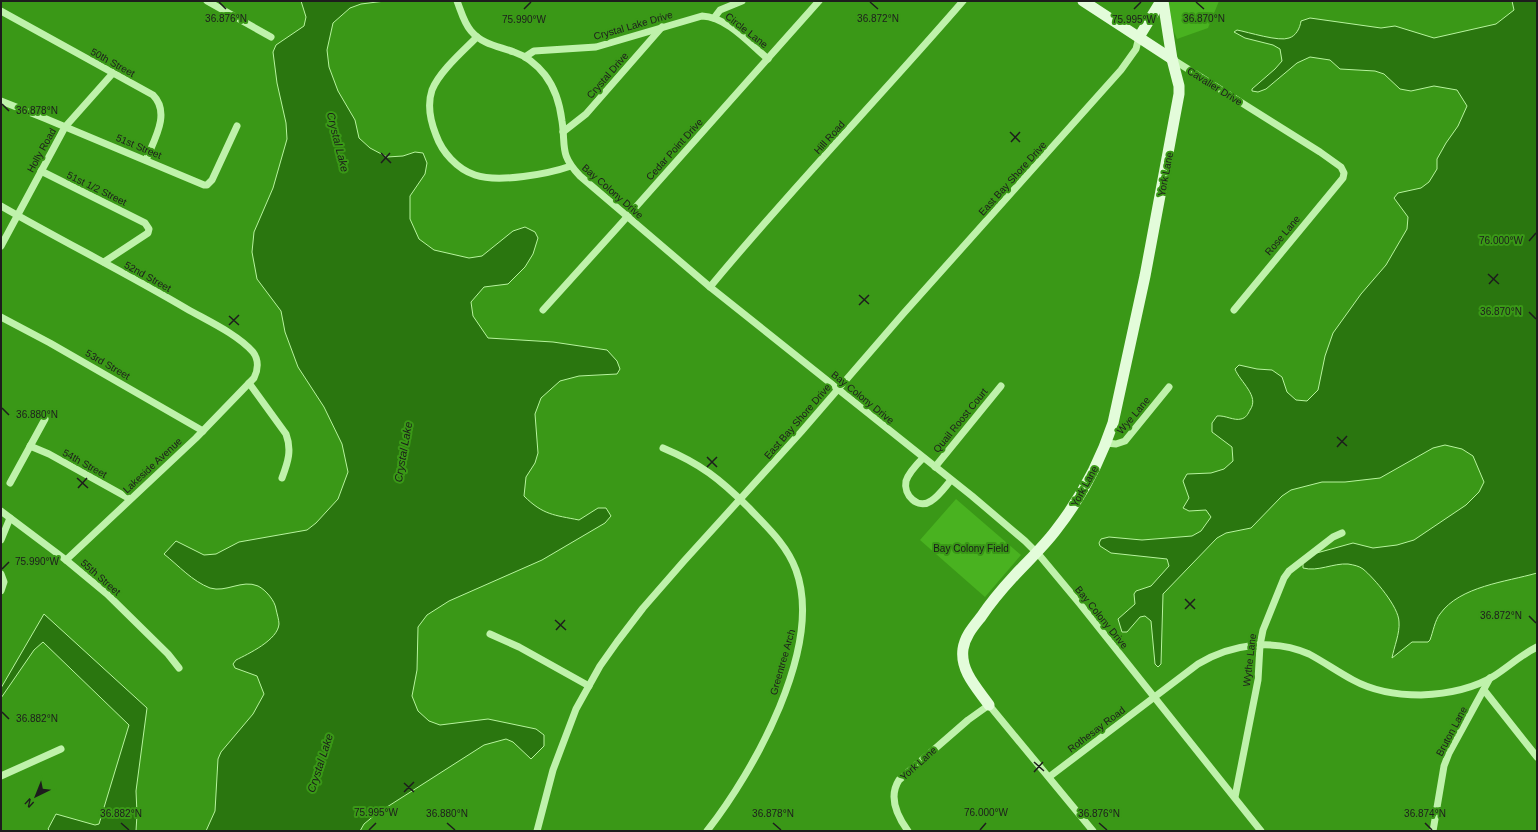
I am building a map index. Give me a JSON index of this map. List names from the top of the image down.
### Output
{
  "streets": {
    "street": [
      "Crystal Lake Drive",
      "Circle Lane",
      "50th Street",
      "Crystal Drive",
      "Cavalier Drive",
      "Hill Road",
      "51st Street",
      "Cedar Point Drive",
      "Holly Road",
      "York Lane",
      "East Bay Shore Drive",
      "51st 1/2 Street",
      "Bay Colony Drive",
      "Rose Lane",
      "52nd Street",
      "53rd Street",
      "Wye Lane",
      "Quail Roost Court",
      "54th Street",
      "Lakeside Avenue",
      "55th Street",
      "Wythe Lane",
      "Greentree Arch",
      "Rothesay Road",
      "Bruton Lane"
    ]
  },
  "crossings": [
    ["Crystal Lake Drive", "Circle Lane"],
    ["Crystal Lake Drive", "Crystal Drive"],
    ["Crystal Lake Drive", "Bay Colony Drive"],
    ["Circle Lane", "Cedar Point Drive"],
    ["50th Street", "51st Street"],
    ["50th Street", "Holly Road"],
    ["Crystal Drive", "Bay Colony Drive"],
    ["Cavalier Drive", "York Lane"],
    ["Cavalier Drive", "East Bay Shore Drive"],
    ["Cavalier Drive", "Rose Lane"],
    ["Hill Road", "Bay Colony Drive"],
    ["51st Street", "Holly Road"],
    ["Cedar Point Drive", "Bay Colony Drive"],
    ["Holly Road", "51st 1/2 Street"],
    ["Holly Road", "52nd Street"],
    ["York Lane", "Bay Colony Drive"],
    ["York Lane", "Wye Lane"],
    ["East Bay Shore Drive", "Bay Colony Drive"],
    ["East Bay Shore Drive", "Greentree Arch"],
    ["51st 1/2 Street", "52nd Street"],
    ["Bay Colony Drive", "Quail Roost Court"],
    ["Bay Colony Drive", "Wythe Lane"],
    ["Bay Colony Drive", "Rothesay Road"],
    ["52nd Street", "Lakeside Avenue"],
    ["53rd Street", "Lakeside Avenue"],
    ["54th Street", "Lakeside Avenue"],
    ["Lakeside Avenue", "55th Street"],
    ["Wythe Lane", "Rothesay Road"],
    ["Rothesay Road", "Bruton Lane"]
  ],
  "water": ["Crystal Lake"],
  "parks": ["Bay Colony Field"],
  "north": "bottom left",
  "coordinates": [
    "36.876°N",
    "36.872°N",
    "36.870°N",
    "75.990°W",
    "75.995°W",
    "36.878°N",
    "76.000°W",
    "36.880°N",
    "36.882°N",
    "36.874°N"
  ]
}
